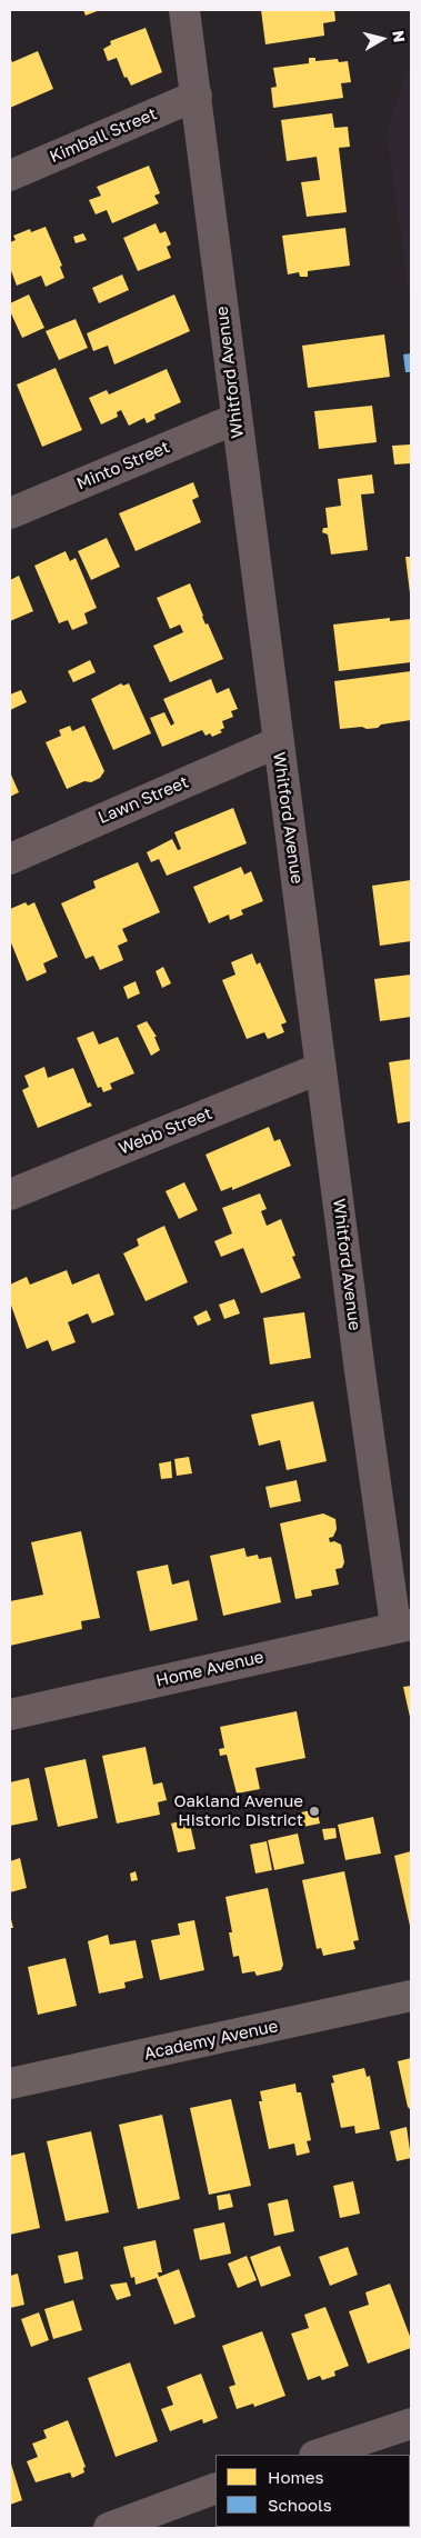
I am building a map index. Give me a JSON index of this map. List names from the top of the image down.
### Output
{
  "streets": {
    "street": [
      "Kimball Street",
      "Whitford Avenue",
      "Minto Street",
      "Lawn Street",
      "Webb Street",
      "Home Avenue",
      "Academy Avenue"
    ]
  },
  "crossings": [
    ["Kimball Street", "Whitford Avenue"],
    ["Whitford Avenue", "Minto Street"],
    ["Whitford Avenue", "Lawn Street"],
    ["Whitford Avenue", "Webb Street"],
    ["Whitford Avenue", "Home Avenue"]
  ],
  "places": ["Oakland Avenue Historic District"],
  "legend": ["Homes", "Schools"],
  "north": "right"
}
